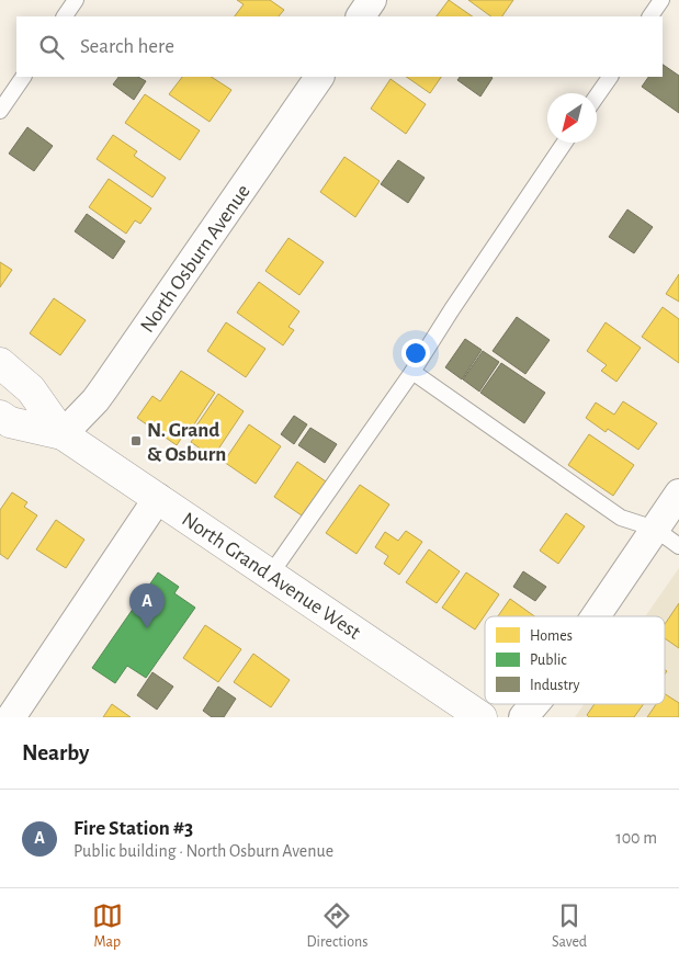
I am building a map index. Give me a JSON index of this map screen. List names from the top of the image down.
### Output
{
  "streets": {
    "main road": ["North Grand Avenue West"],
    "street": ["North Osburn Avenue"]
  },
  "crossings": [
    ["North Osburn Avenue", "North Grand Avenue West"]
  ],
  "places": {
    "transit": ["N. Grand & Osburn"]
  },
  "legend": ["Homes", "Public", "Industry"],
  "north": "bottom left",
  "page": {
    "search": "Search here",
    "pins": "A",
    "heading": "Nearby",
    "list": [
      {
        "mark": "A",
        "name": "Fire Station #3",
        "note": "Public building · North Osburn Avenue",
        "value": "100 m"
      }
    ],
    "nav": ["Map", "Directions", "Saved"]
  }
}
